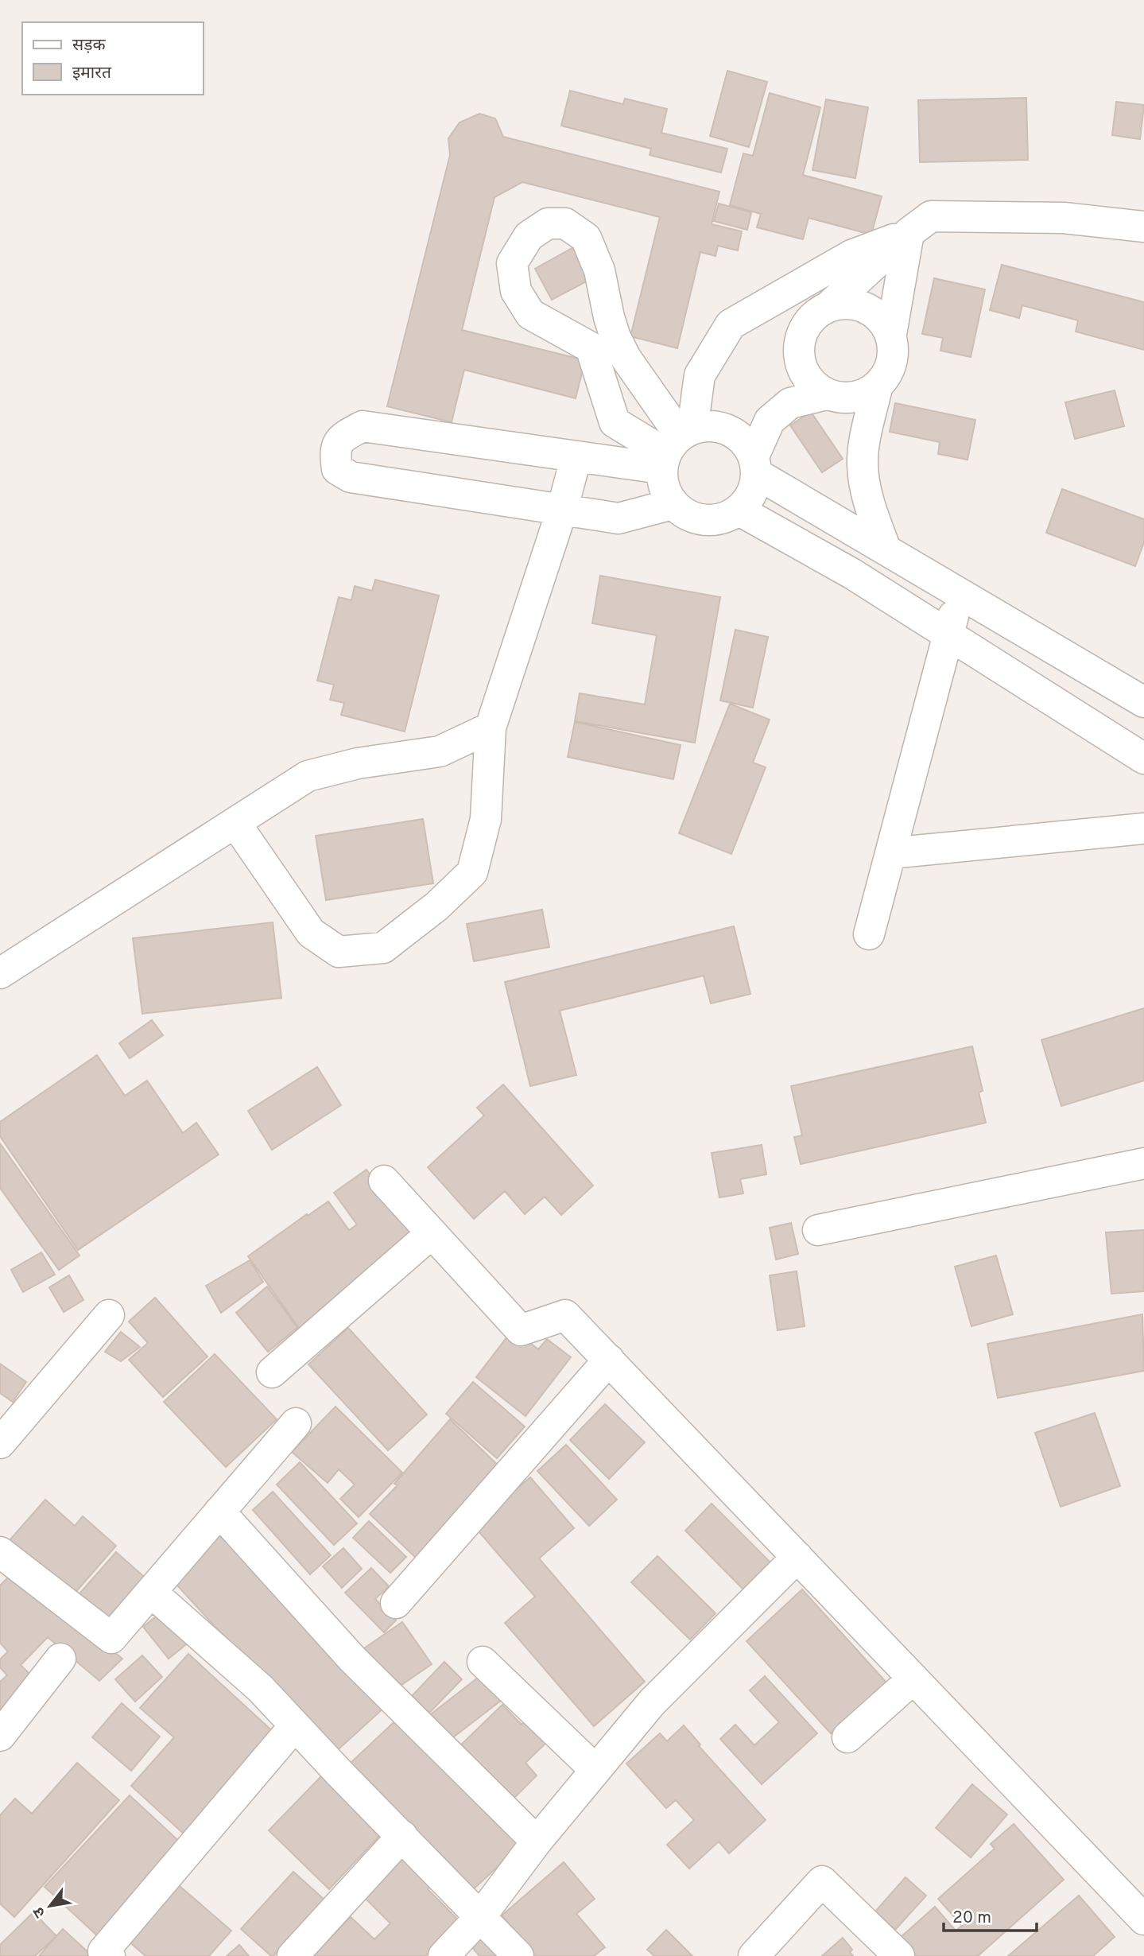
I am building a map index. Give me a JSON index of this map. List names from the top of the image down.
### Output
{
  "legend": ["सड़क", "इमारत"],
  "scale_bar": "20 m",
  "north": "bottom left"
}
